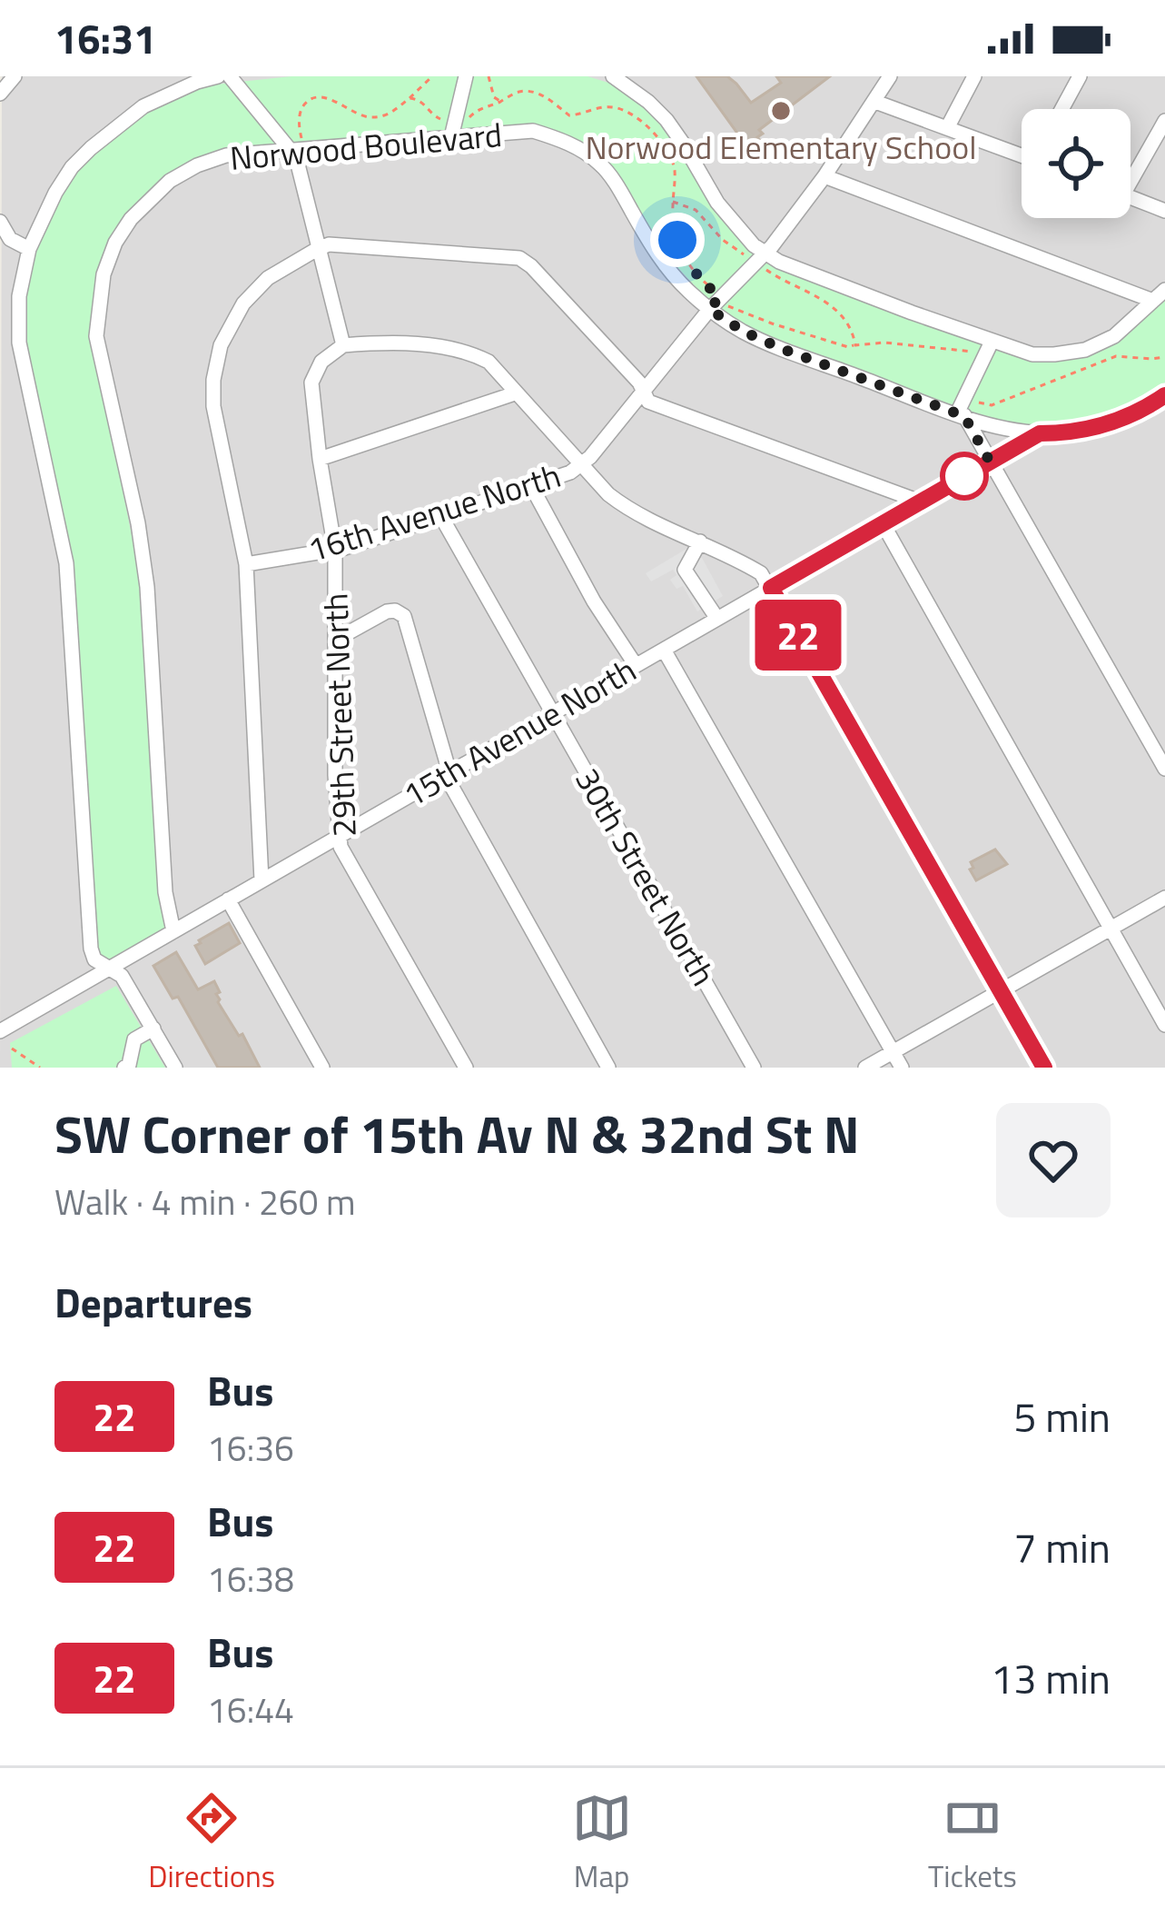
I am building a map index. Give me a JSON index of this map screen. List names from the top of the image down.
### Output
{
  "streets": {
    "street": [
      "Norwood Boulevard",
      "16th Avenue North",
      "29th Street North",
      "15th Avenue North",
      "30th Street North"
    ]
  },
  "crossings": [
    ["Norwood Boulevard", "16th Avenue North"],
    ["Norwood Boulevard", "15th Avenue North"],
    ["16th Avenue North", "29th Street North"],
    ["16th Avenue North", "30th Street North"],
    ["29th Street North", "15th Avenue North"],
    ["15th Avenue North", "30th Street North"]
  ],
  "places": ["Norwood Elementary School"],
  "lines": ["bus line 22"],
  "page": {
    "status": "16:31",
    "on_map": "22",
    "heading": [
      ["SW Corner of 15th Av N & 32nd St N", "Walk · 4 min · 260 m"],
      "Departures"
    ],
    "list": [
      {
        "mark": "22",
        "name": "Bus",
        "note": "16:36",
        "value": "5 min"
      },
      {
        "mark": "22",
        "name": "Bus",
        "note": "16:38",
        "value": "7 min"
      },
      {
        "mark": "22",
        "name": "Bus",
        "note": "16:44",
        "value": "13 min"
      }
    ],
    "tabs": ["Directions", "Map", "Tickets"]
  }
}
